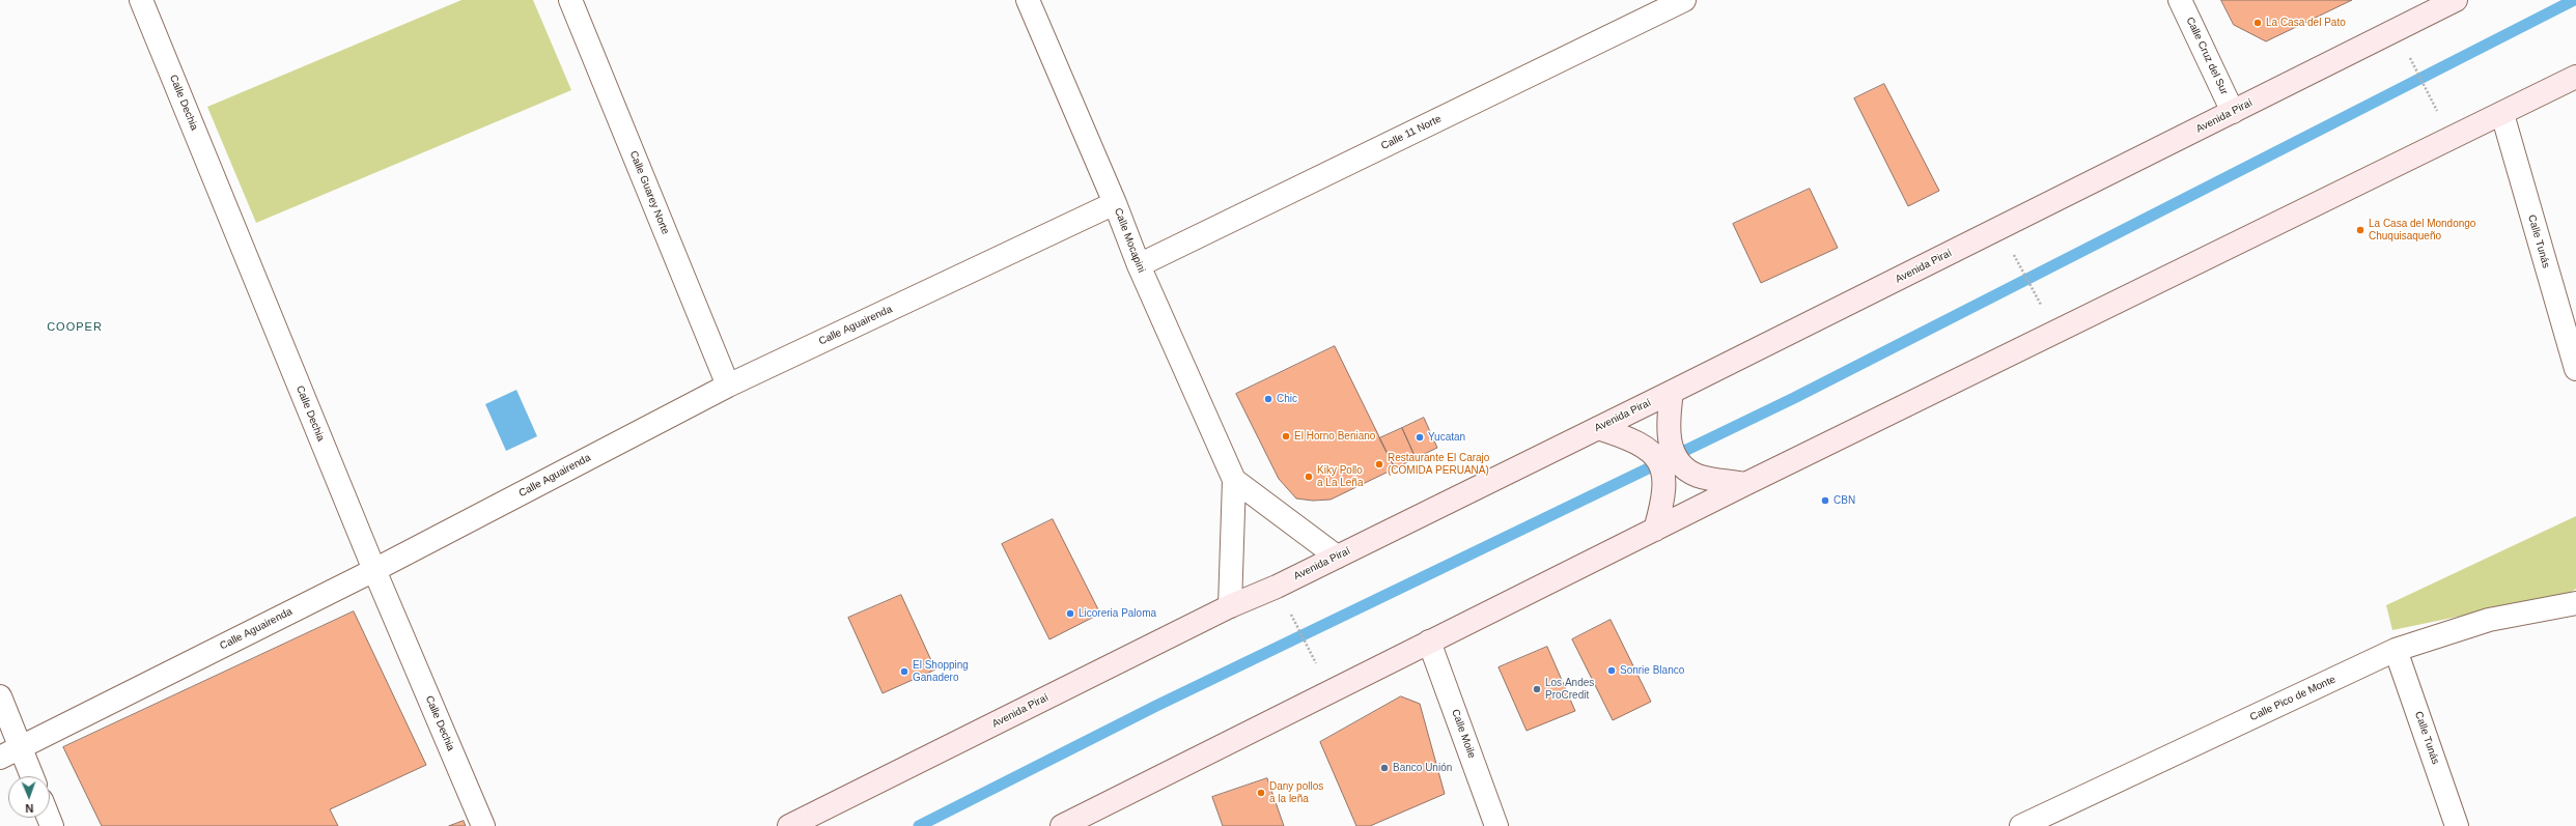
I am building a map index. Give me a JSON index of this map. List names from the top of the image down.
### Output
{
  "streets": {
    "main road": ["Avenida Piraí"],
    "street": [
      "Calle Cruz del Sur",
      "Calle Dechia",
      "Calle 11 Norte",
      "Calle Guarey Norte",
      "Calle Mocapini",
      "Calle Tunás",
      "Calle Aguairenda",
      "Calle Pico de Monte",
      "Calle Moile"
    ]
  },
  "crossings": [
    ["Calle Cruz del Sur", "Avenida Piraí"],
    ["Calle Dechia", "Calle Aguairenda"],
    ["Avenida Piraí", "Calle Mocapini"],
    ["Calle 11 Norte", "Calle Mocapini"],
    ["Calle Guarey Norte", "Calle Aguairenda"],
    ["Calle Mocapini", "Calle Aguairenda"],
    ["Calle Tunás", "Calle Pico de Monte"]
  ],
  "districts": ["COOPER"],
  "places": [
    "La Casa del Pato",
    "La Casa del Mondongo Chuquisaqueño",
    "Chic",
    "El Horno Beniano",
    "Yucatan",
    "Restaurante El Carajo (COMIDA PERUANA)",
    "Kiky Pollo a La Leña",
    "CBN",
    "Licoreria Paloma",
    "Sonrie Blanco",
    "El Shopping Ganadero",
    "Los Andes ProCredit",
    "Banco Unión",
    "Dany pollos a la leña"
  ],
  "north": "bottom"
}
